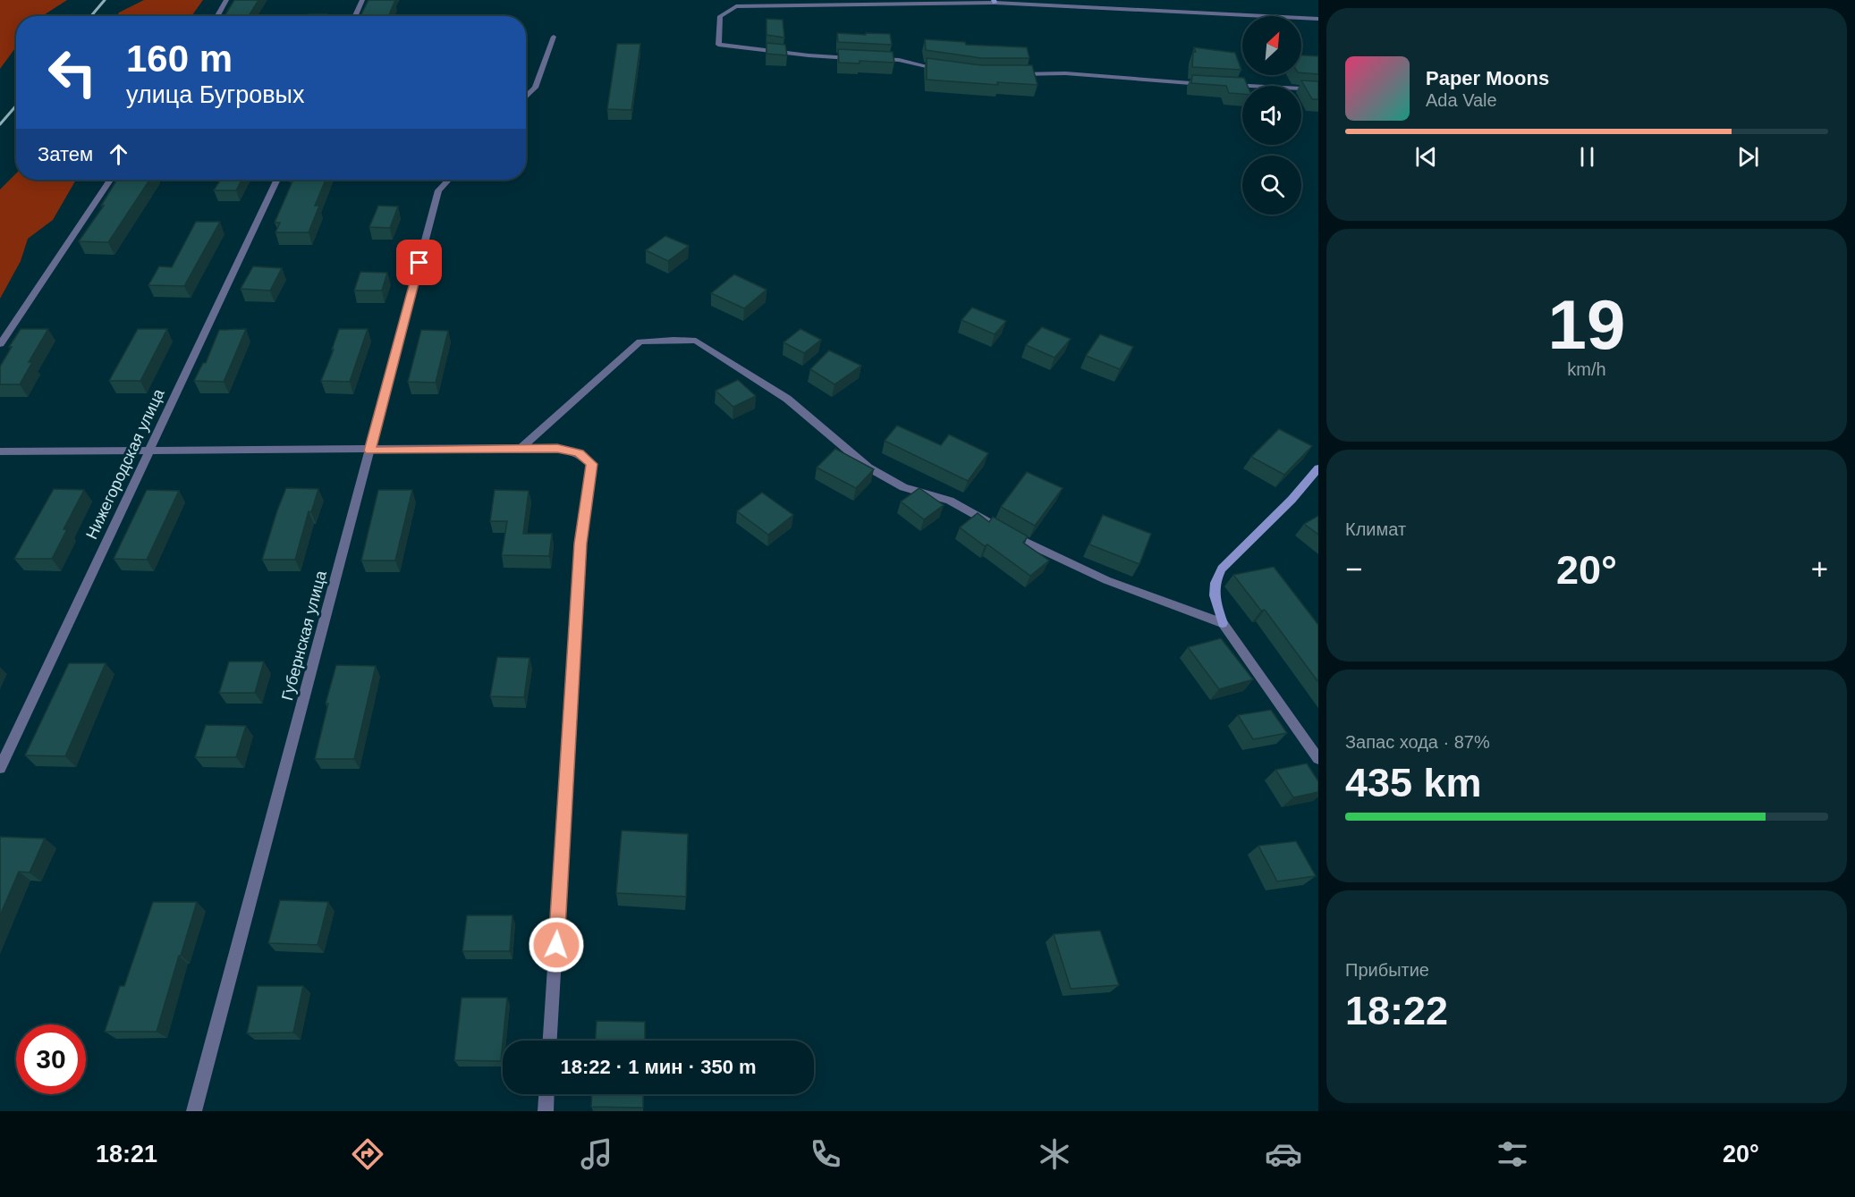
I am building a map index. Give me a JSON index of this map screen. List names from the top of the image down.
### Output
{
  "streets": {
    "street": ["Нижегородская улица", "Губернская улица"]
  },
  "north": "top right",
  "page": {
    "turn": ["160 m", "улица Бугровых"],
    "song": ["Paper Moons", "Ada Vale"],
    "then": "Затем",
    "tile": [
      ["19", "km/h"],
      "Климат",
      ["Запас хода · 87%", "435 km"],
      ["Прибытие", "18:22"]
    ],
    "heat": ["−", "20°", "+"],
    "limit": "30",
    "trip": "18:22 · 1 мин · 350 m",
    "tabs": ["18:21", "20°"]
  }
}
